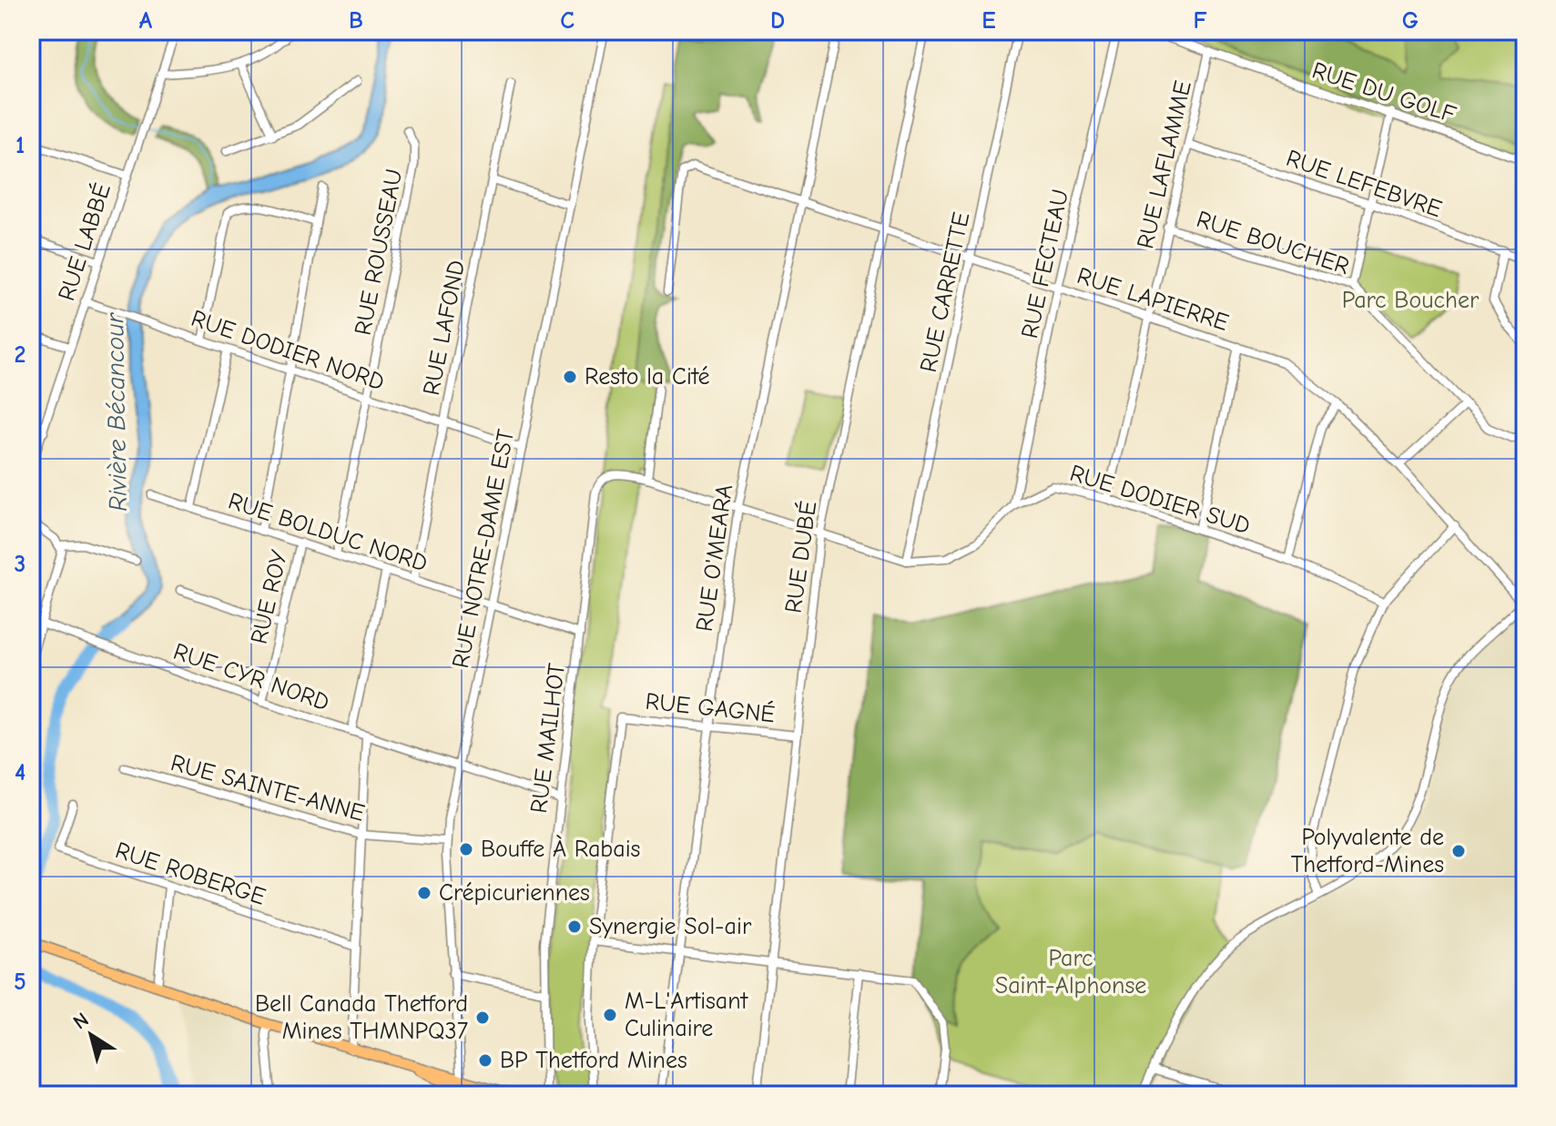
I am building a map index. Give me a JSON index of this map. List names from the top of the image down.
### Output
{
  "streets": {
    "street": [
      "RUE DU GOLF",
      "RUE LAFLAMME",
      "RUE LEFEBVRE",
      "RUE LABBÉ",
      "RUE BOUCHER",
      "RUE ROUSSEAU",
      "RUE FECTEAU",
      "RUE CARRETTE",
      "RUE LAPIERRE",
      "RUE LAFOND",
      "RUE DODIER NORD",
      "RUE DODIER SUD",
      "RUE BOLDUC NORD",
      "RUE NOTRE-DAME EST",
      "RUE DUBÉ",
      "RUE O'MEARA",
      "RUE ROY",
      "RUE CYR NORD",
      "RUE GAGNÉ",
      "RUE MAILHOT",
      "RUE SAINTE-ANNE",
      "RUE ROBERGE"
    ]
  },
  "crossings": [
    ["RUE DU GOLF", "RUE LAFLAMME"],
    ["RUE LAFLAMME", "RUE LEFEBVRE"],
    ["RUE LAFLAMME", "RUE BOUCHER"],
    ["RUE LAFLAMME", "RUE LAPIERRE"],
    ["RUE LAFLAMME", "RUE DODIER SUD"],
    ["RUE LABBÉ", "RUE DODIER NORD"],
    ["RUE ROUSSEAU", "RUE DODIER NORD"],
    ["RUE ROUSSEAU", "RUE BOLDUC NORD"],
    ["RUE FECTEAU", "RUE LAPIERRE"],
    ["RUE FECTEAU", "RUE DODIER SUD"],
    ["RUE CARRETTE", "RUE LAPIERRE"],
    ["RUE CARRETTE", "RUE DODIER SUD"],
    ["RUE LAPIERRE", "RUE DUBÉ"],
    ["RUE LAPIERRE", "RUE O'MEARA"],
    ["RUE LAFOND", "RUE DODIER NORD"],
    ["RUE LAFOND", "RUE BOLDUC NORD"],
    ["RUE DODIER NORD", "RUE NOTRE-DAME EST"],
    ["RUE DODIER SUD", "RUE DUBÉ"],
    ["RUE DODIER SUD", "RUE O'MEARA"],
    ["RUE DODIER SUD", "RUE MAILHOT"],
    ["RUE BOLDUC NORD", "RUE NOTRE-DAME EST"],
    ["RUE BOLDUC NORD", "RUE ROY"],
    ["RUE BOLDUC NORD", "RUE MAILHOT"],
    ["RUE NOTRE-DAME EST", "RUE CYR NORD"],
    ["RUE NOTRE-DAME EST", "RUE SAINTE-ANNE"],
    ["RUE DUBÉ", "RUE GAGNÉ"],
    ["RUE O'MEARA", "RUE GAGNÉ"],
    ["RUE ROY", "RUE CYR NORD"],
    ["RUE CYR NORD", "RUE MAILHOT"]
  ],
  "water": ["Rivière Bécancour"],
  "parks": ["Parc Boucher", "Parc Saint-Alphonse"],
  "places": [
    "Resto la Cité",
    "Bouffe À Rabais",
    "Polyvalente de Thetford-Mines",
    "Crépicuriennes",
    "Synergie Sol-air",
    "M-L'Artisant Culinaire",
    "Bell Canada Thetford Mines THMNPQ37",
    "BP Thetford Mines"
  ],
  "north": "top left",
  "grid": {
    "columns": [
      "A",
      "B",
      "C",
      "D",
      "E",
      "F",
      "G"
    ],
    "rows": [
      "1",
      "2",
      "3",
      "4",
      "5"
    ]
  }
}
